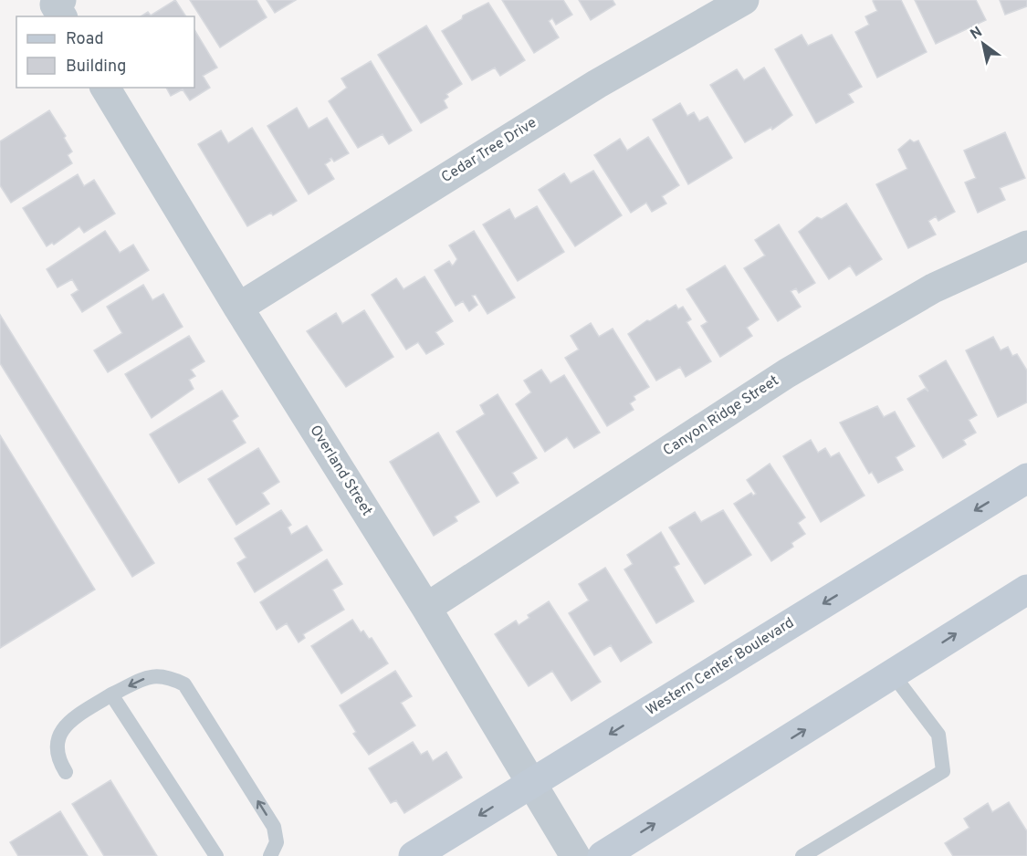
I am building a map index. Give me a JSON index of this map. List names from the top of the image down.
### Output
{
  "streets": {
    "main road": ["Western Center Boulevard"],
    "street": ["Cedar Tree Drive", "Canyon Ridge Street", "Overland Street"]
  },
  "crossings": [
    ["Cedar Tree Drive", "Overland Street"],
    ["Canyon Ridge Street", "Overland Street"],
    ["Overland Street", "Western Center Boulevard"]
  ],
  "legend": ["Road", "Building"],
  "north": "top left"
}
